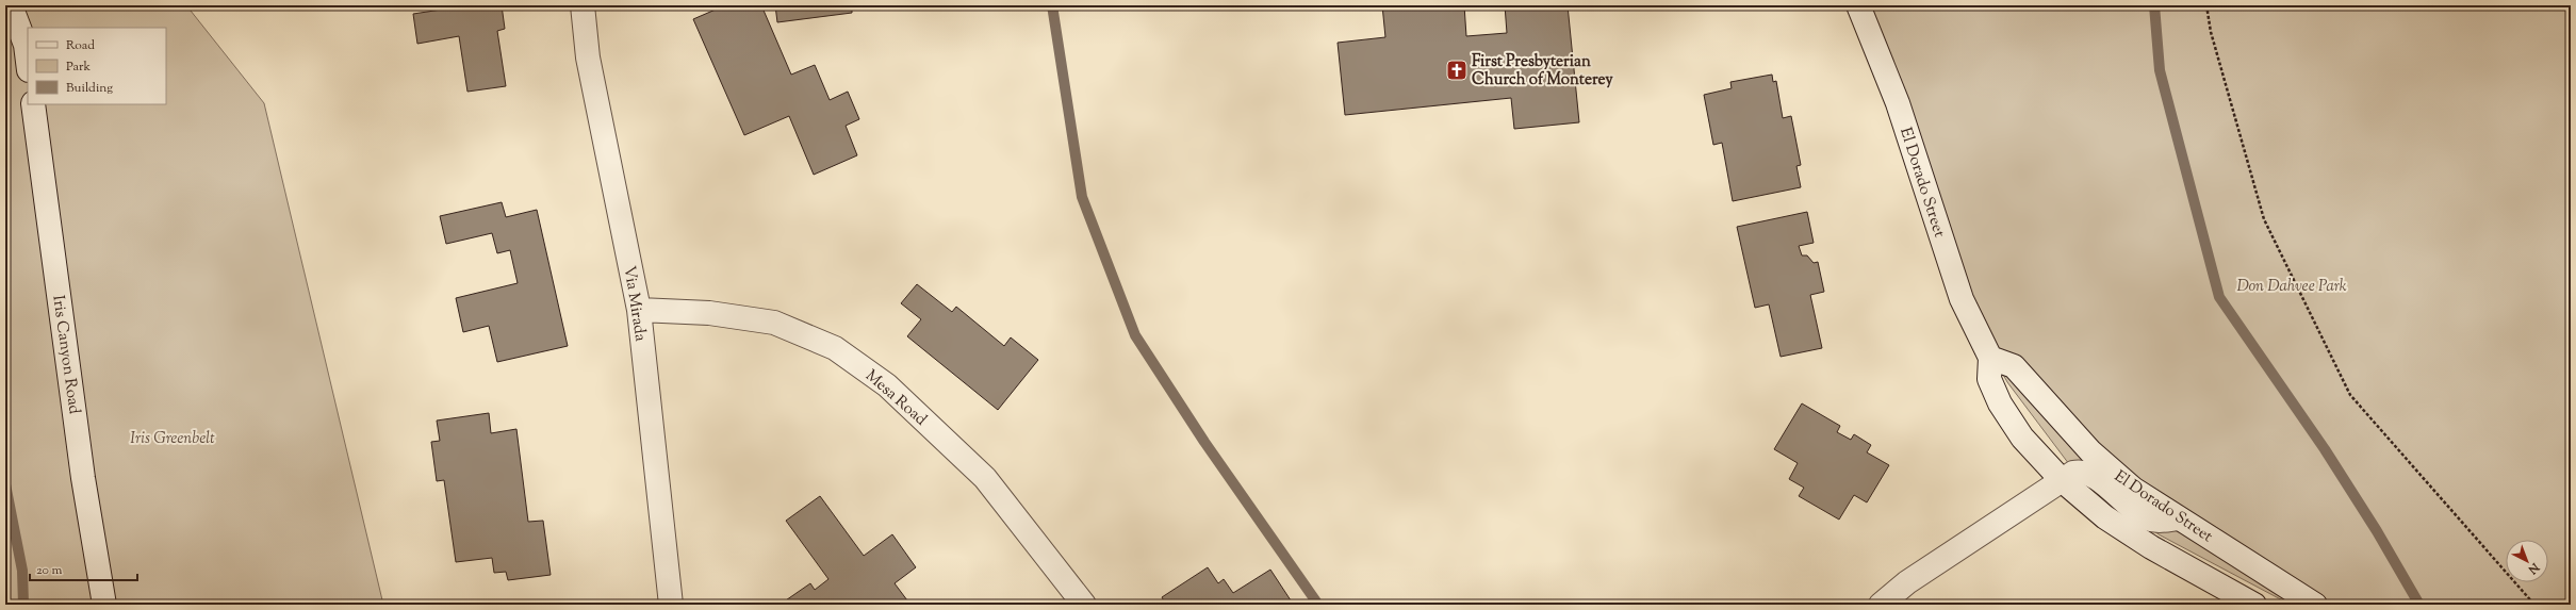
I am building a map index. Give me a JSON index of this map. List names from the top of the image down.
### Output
{
  "streets": {
    "street": [
      "El Dorado Street",
      "Via Mirada",
      "Iris Canyon Road",
      "Mesa Road"
    ]
  },
  "crossings": [
    ["Via Mirada", "Mesa Road"]
  ],
  "parks": ["Don Dahvee Park", "Iris Greenbelt"],
  "places": {
    "church": ["First Presbyterian Church of Monterey"]
  },
  "legend": ["Road", "Park", "Building"],
  "scale_bar": "20 m",
  "north": "bottom right"
}
